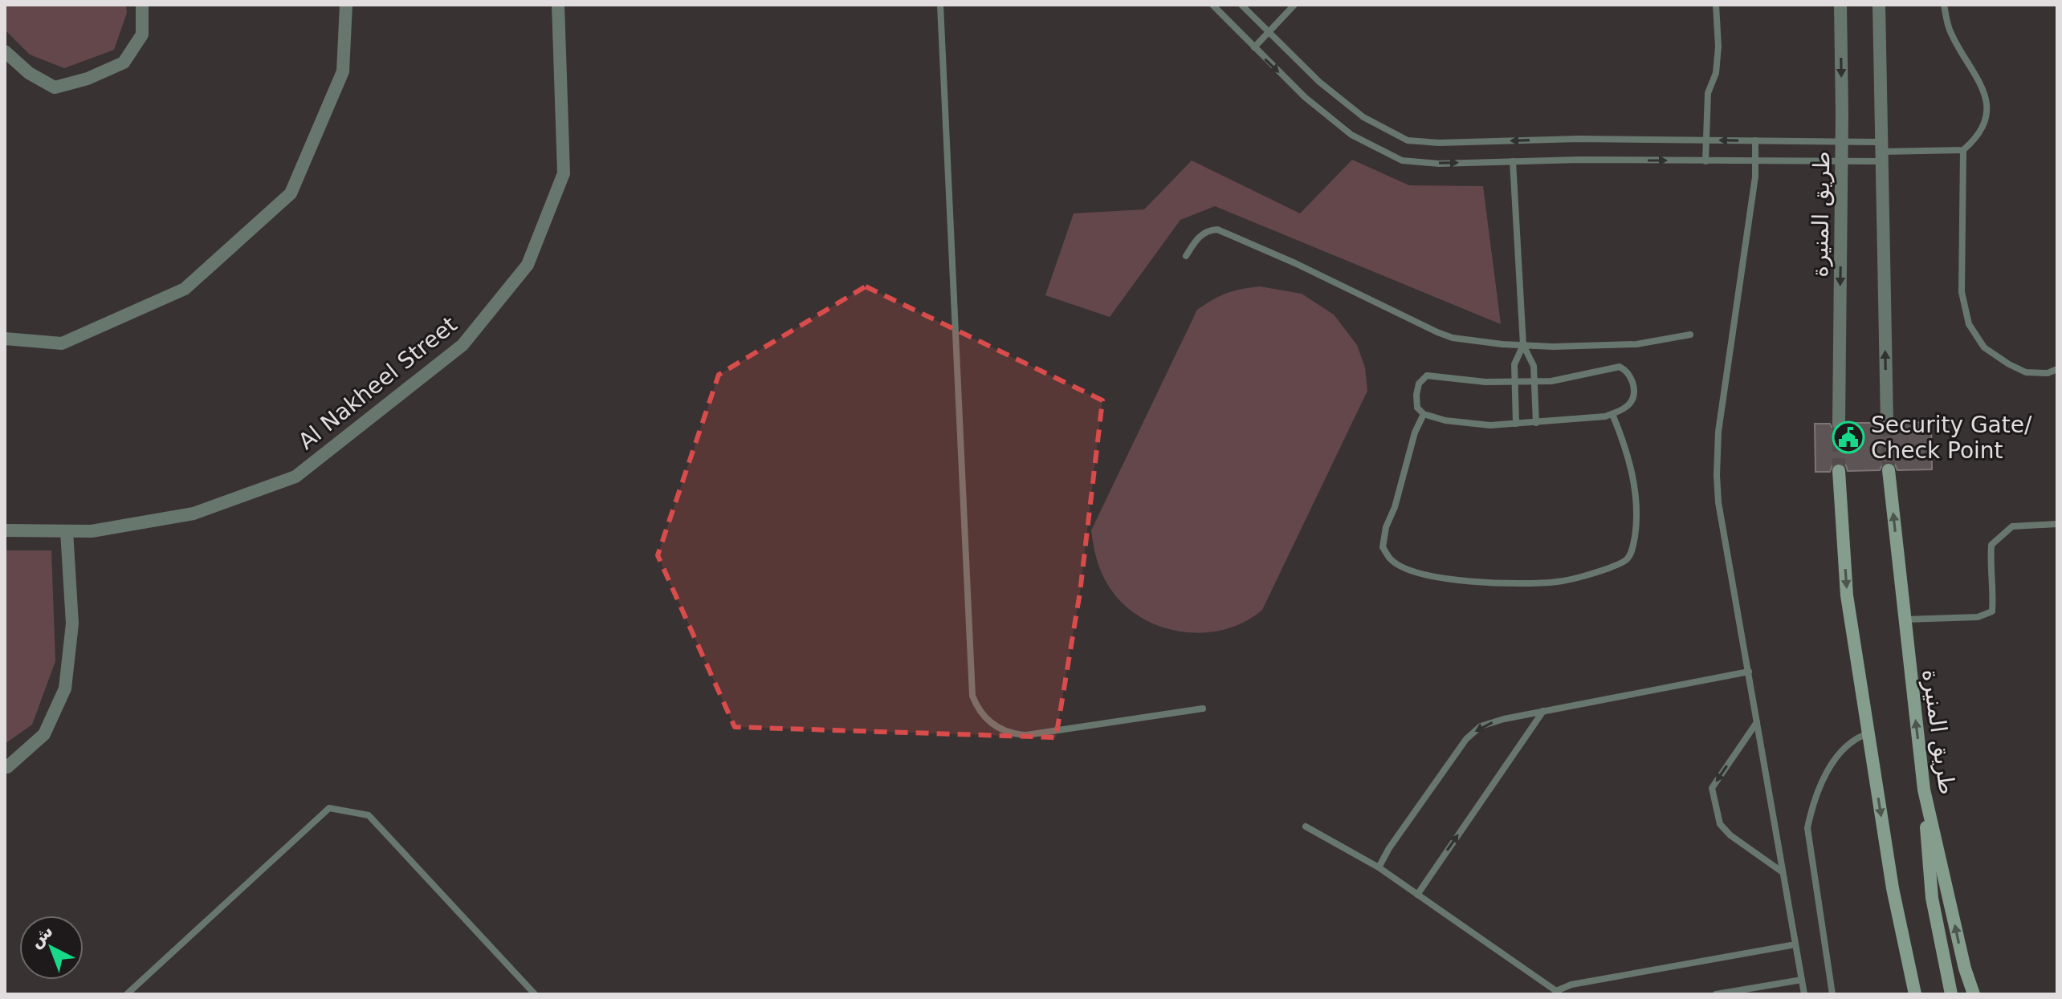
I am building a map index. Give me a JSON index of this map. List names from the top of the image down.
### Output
{
  "streets": {
    "main road": ["طريق المنيرة"],
    "street": ["Al Nakheel Street"]
  },
  "places": {
    "public building": ["Security Gate/ Check Point"]
  },
  "north": "top left"
}
